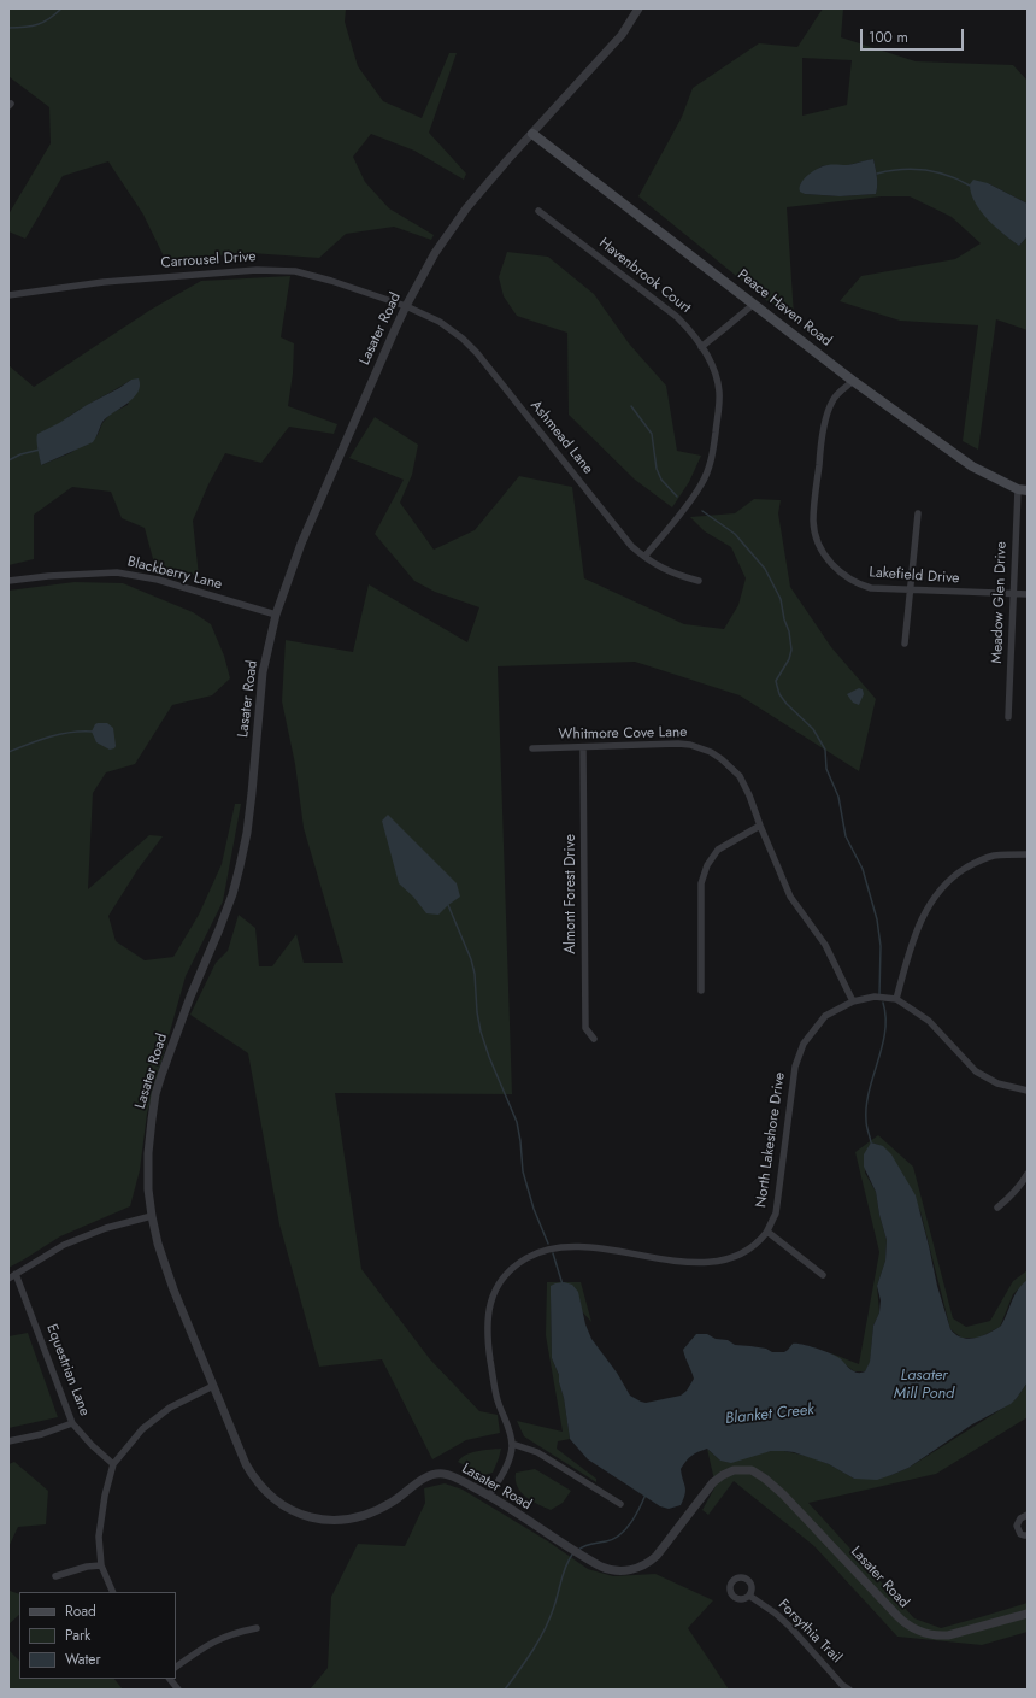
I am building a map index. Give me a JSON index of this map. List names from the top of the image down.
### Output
{
  "streets": {
    "main road": ["Peace Haven Road"],
    "street": [
      "Carrousel Drive",
      "Havenbrook Court",
      "Lasater Road",
      "Ashmead Lane",
      "Blackberry Lane",
      "Lakefield Drive",
      "Meadow Glen Drive",
      "Whitmore Cove Lane",
      "Almont Forest Drive",
      "North Lakeshore Drive",
      "Equestrian Lane",
      "Forsythia Trail"
    ]
  },
  "crossings": [
    ["Carrousel Drive", "Lasater Road"],
    ["Carrousel Drive", "Ashmead Lane"],
    ["Havenbrook Court", "Ashmead Lane"],
    ["Peace Haven Road", "Lasater Road"],
    ["Peace Haven Road", "Lakefield Drive"],
    ["Peace Haven Road", "Meadow Glen Drive"],
    ["Lasater Road", "Ashmead Lane"],
    ["Lasater Road", "Blackberry Lane"],
    ["Lakefield Drive", "Meadow Glen Drive"],
    ["Whitmore Cove Lane", "Almont Forest Drive"],
    ["Whitmore Cove Lane", "North Lakeshore Drive"]
  ],
  "water": ["Lasater Mill Pond", "Blanket Creek"],
  "legend": ["Road", "Park", "Water"],
  "scale_bar": "100 m"
}
